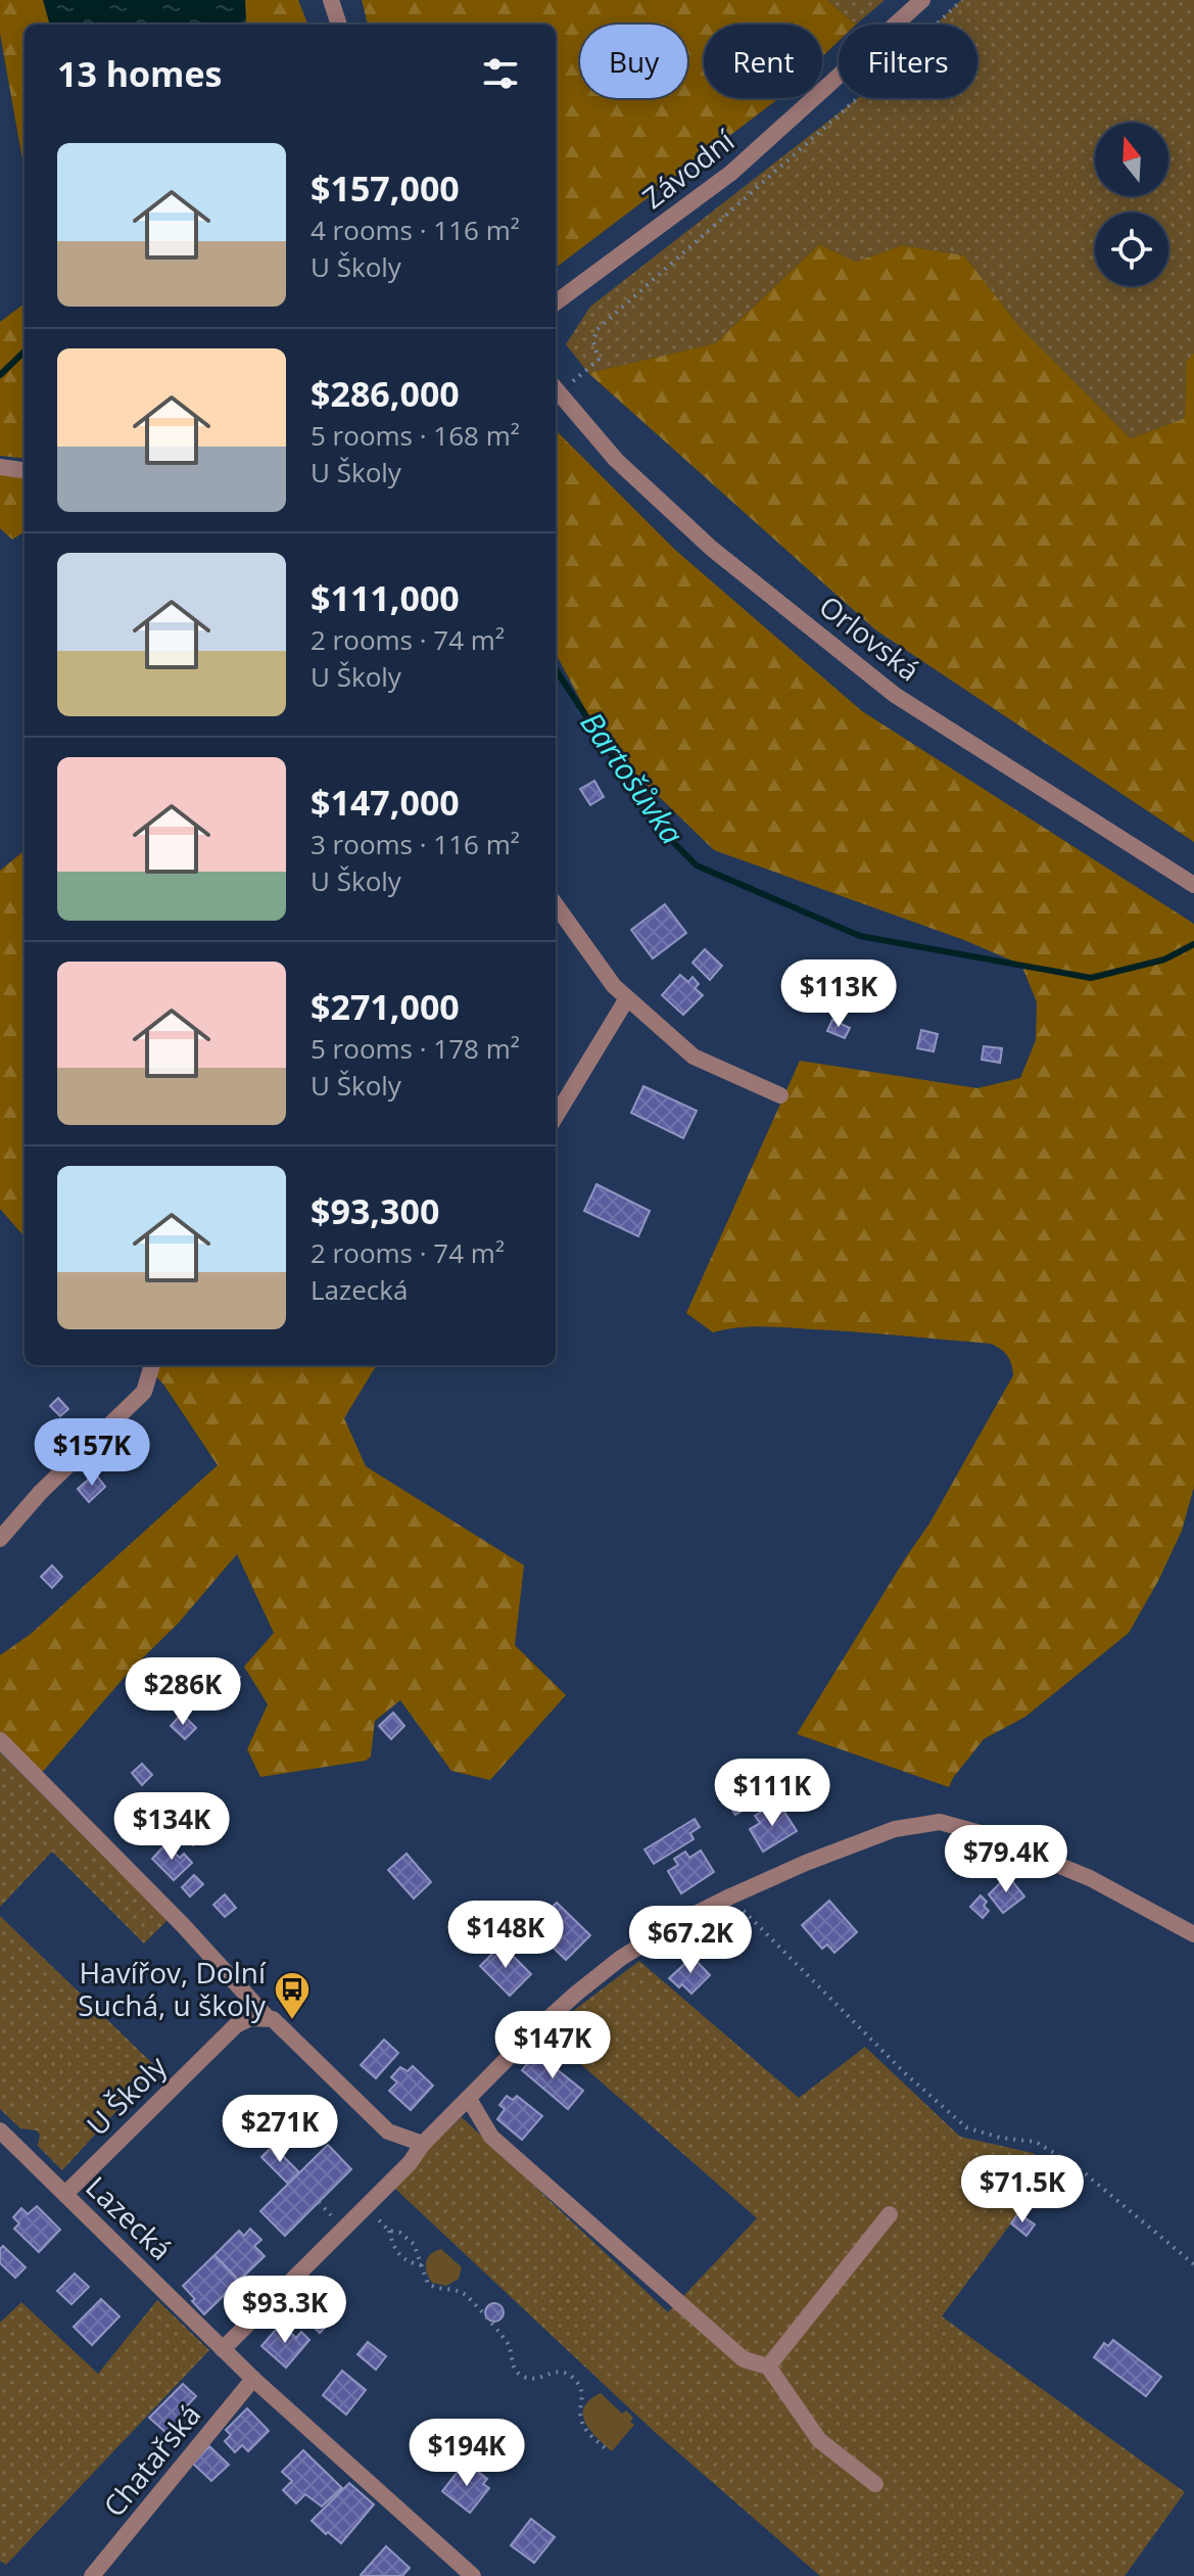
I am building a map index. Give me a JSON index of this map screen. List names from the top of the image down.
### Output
{
  "streets": {
    "street": [
      "Závodní",
      "Orlovská",
      "U Školy",
      "Lazecká",
      "Chatařská"
    ]
  },
  "crossings": [
    ["U Školy", "Lazecká"],
    ["Lazecká", "Chatařská"]
  ],
  "water": ["Bartošůvka"],
  "places": {
    "bus stop": ["Havířov, Dolní Suchá, u školy"]
  },
  "north": "top",
  "page": {
    "chip": ["Buy", "Rent", "Filters"],
    "heading": "13 homes",
    "list": [
      {
        "name": "$157,000",
        "note": "4 rooms · 116 m² · U Školy"
      },
      {
        "name": "$286,000",
        "note": "5 rooms · 168 m² · U Školy"
      },
      {
        "name": "$111,000",
        "note": "2 rooms · 74 m² · U Školy"
      },
      {
        "name": "$147,000",
        "note": "3 rooms · 116 m² · U Školy"
      },
      {
        "name": "$271,000",
        "note": "5 rooms · 178 m² · U Školy"
      },
      {
        "name": "$93,300",
        "note": "2 rooms · 74 m² · Lazecká"
      }
    ],
    "price": [
      "$113K",
      "$157K",
      "$286K",
      "$111K",
      "$134K",
      "$79.4K",
      "$148K",
      "$67.2K",
      "$147K",
      "$271K",
      "$71.5K",
      "$93.3K",
      "$194K"
    ]
  }
}
